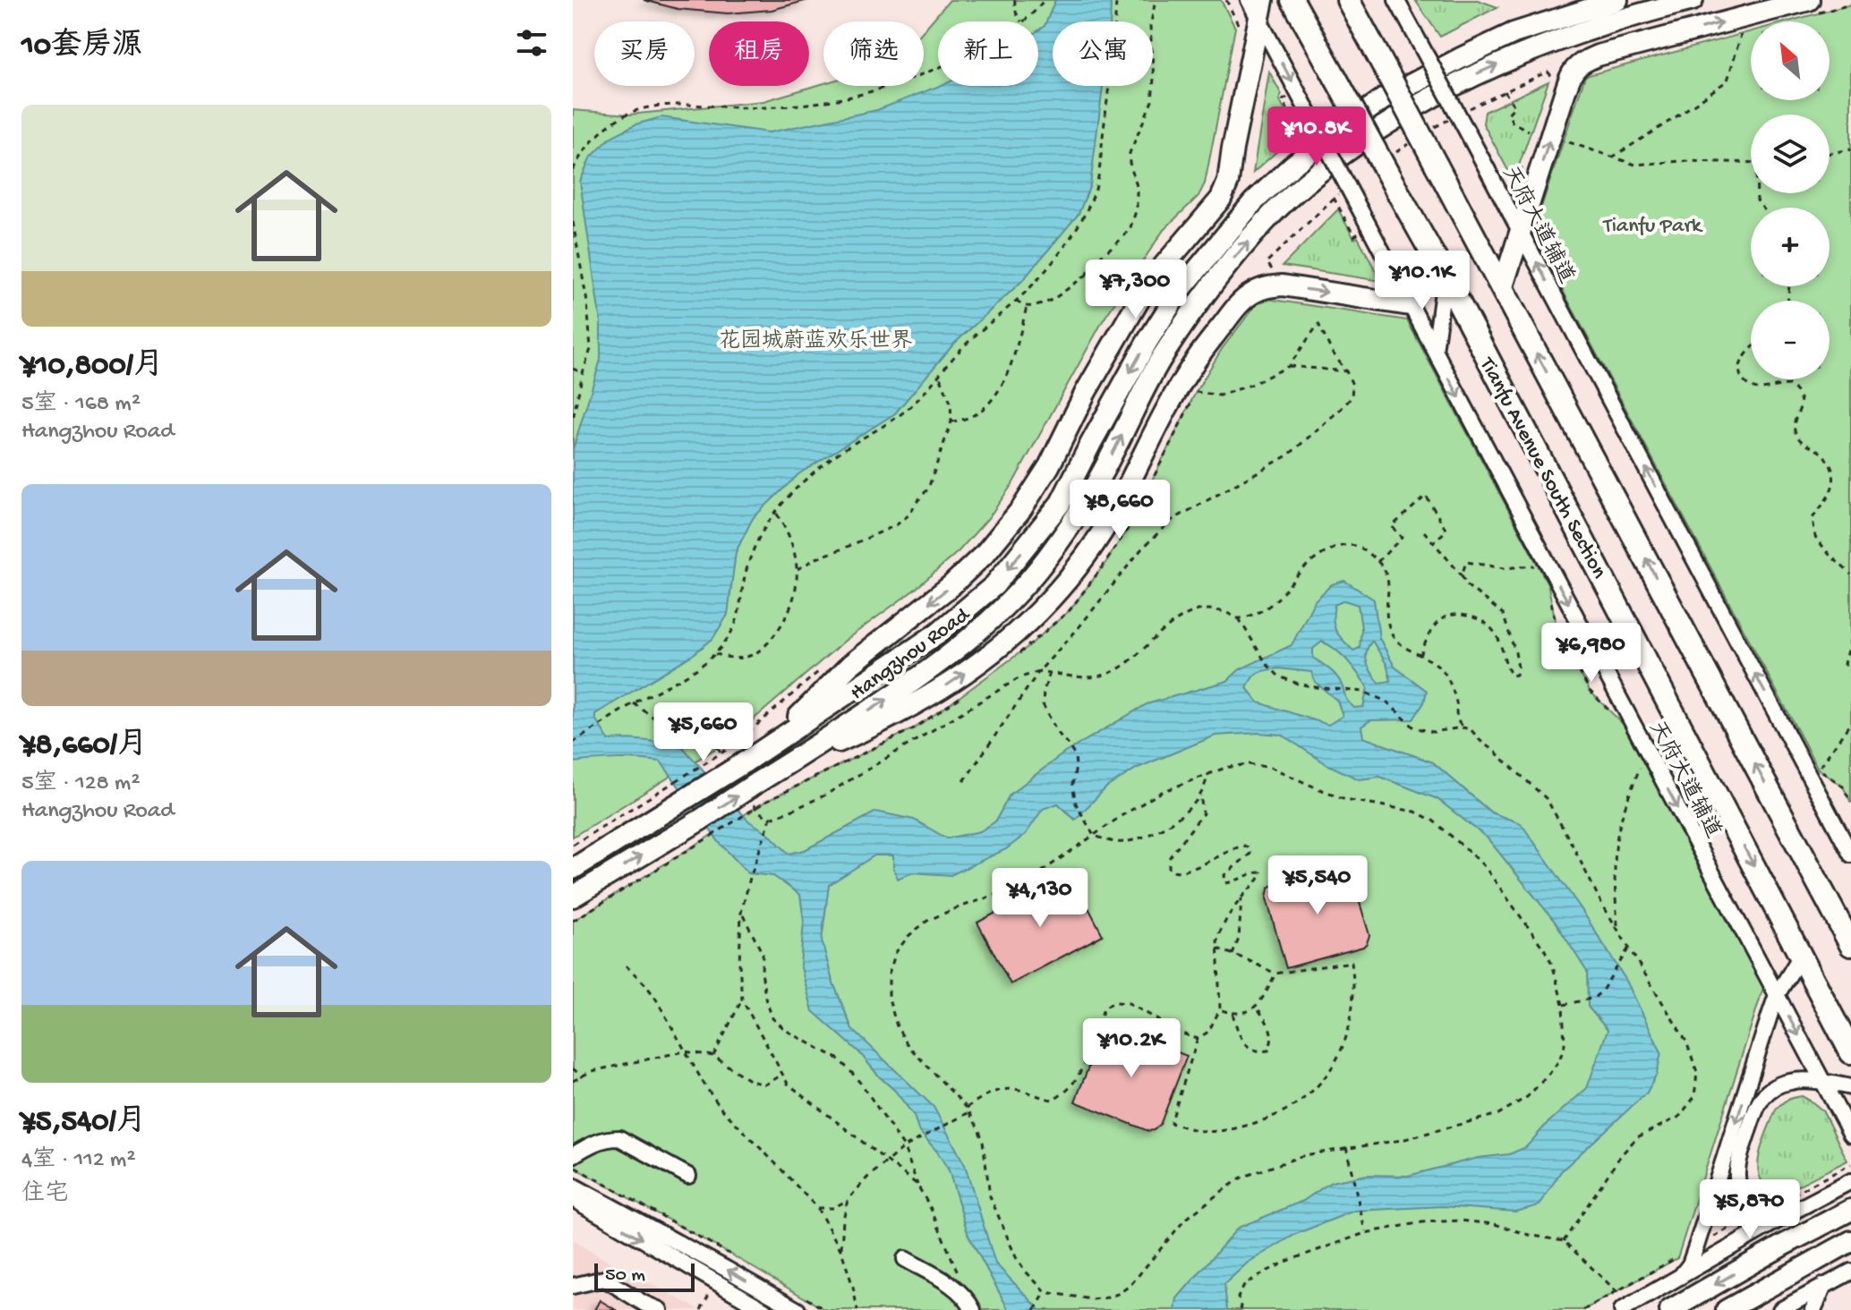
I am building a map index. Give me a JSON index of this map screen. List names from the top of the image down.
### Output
{
  "streets": {
    "highway": ["Tianfu Avenue South Section"],
    "main road": ["Hangzhou Road"],
    "street": ["天府大道辅道"]
  },
  "parks": ["Tianfu Park", "花园城蔚蓝欢乐世界"],
  "scale_bar": "50 m",
  "north": "top left",
  "page": {
    "heading": "10套房源",
    "map_buttons": ["+", "−"],
    "chip": [
      "买房",
      "租房",
      "筛选",
      "新上",
      "公寓"
    ],
    "list": [
      {
        "name": "¥10,800/月",
        "note": "5室 · 168 m² · Hangzhou Road"
      },
      {
        "name": "¥8,660/月",
        "note": "5室 · 128 m² · Hangzhou Road"
      },
      {
        "name": "¥5,540/月",
        "note": "4室 · 112 m² · 住宅"
      }
    ],
    "price": [
      "¥10.8K",
      "¥10.1K",
      "¥7,300",
      "¥8,660",
      "¥6,980",
      "¥5,660",
      "¥5,540",
      "¥4,130",
      "¥10.2K",
      "¥5,870"
    ],
    "scale": "50 m"
  }
}
